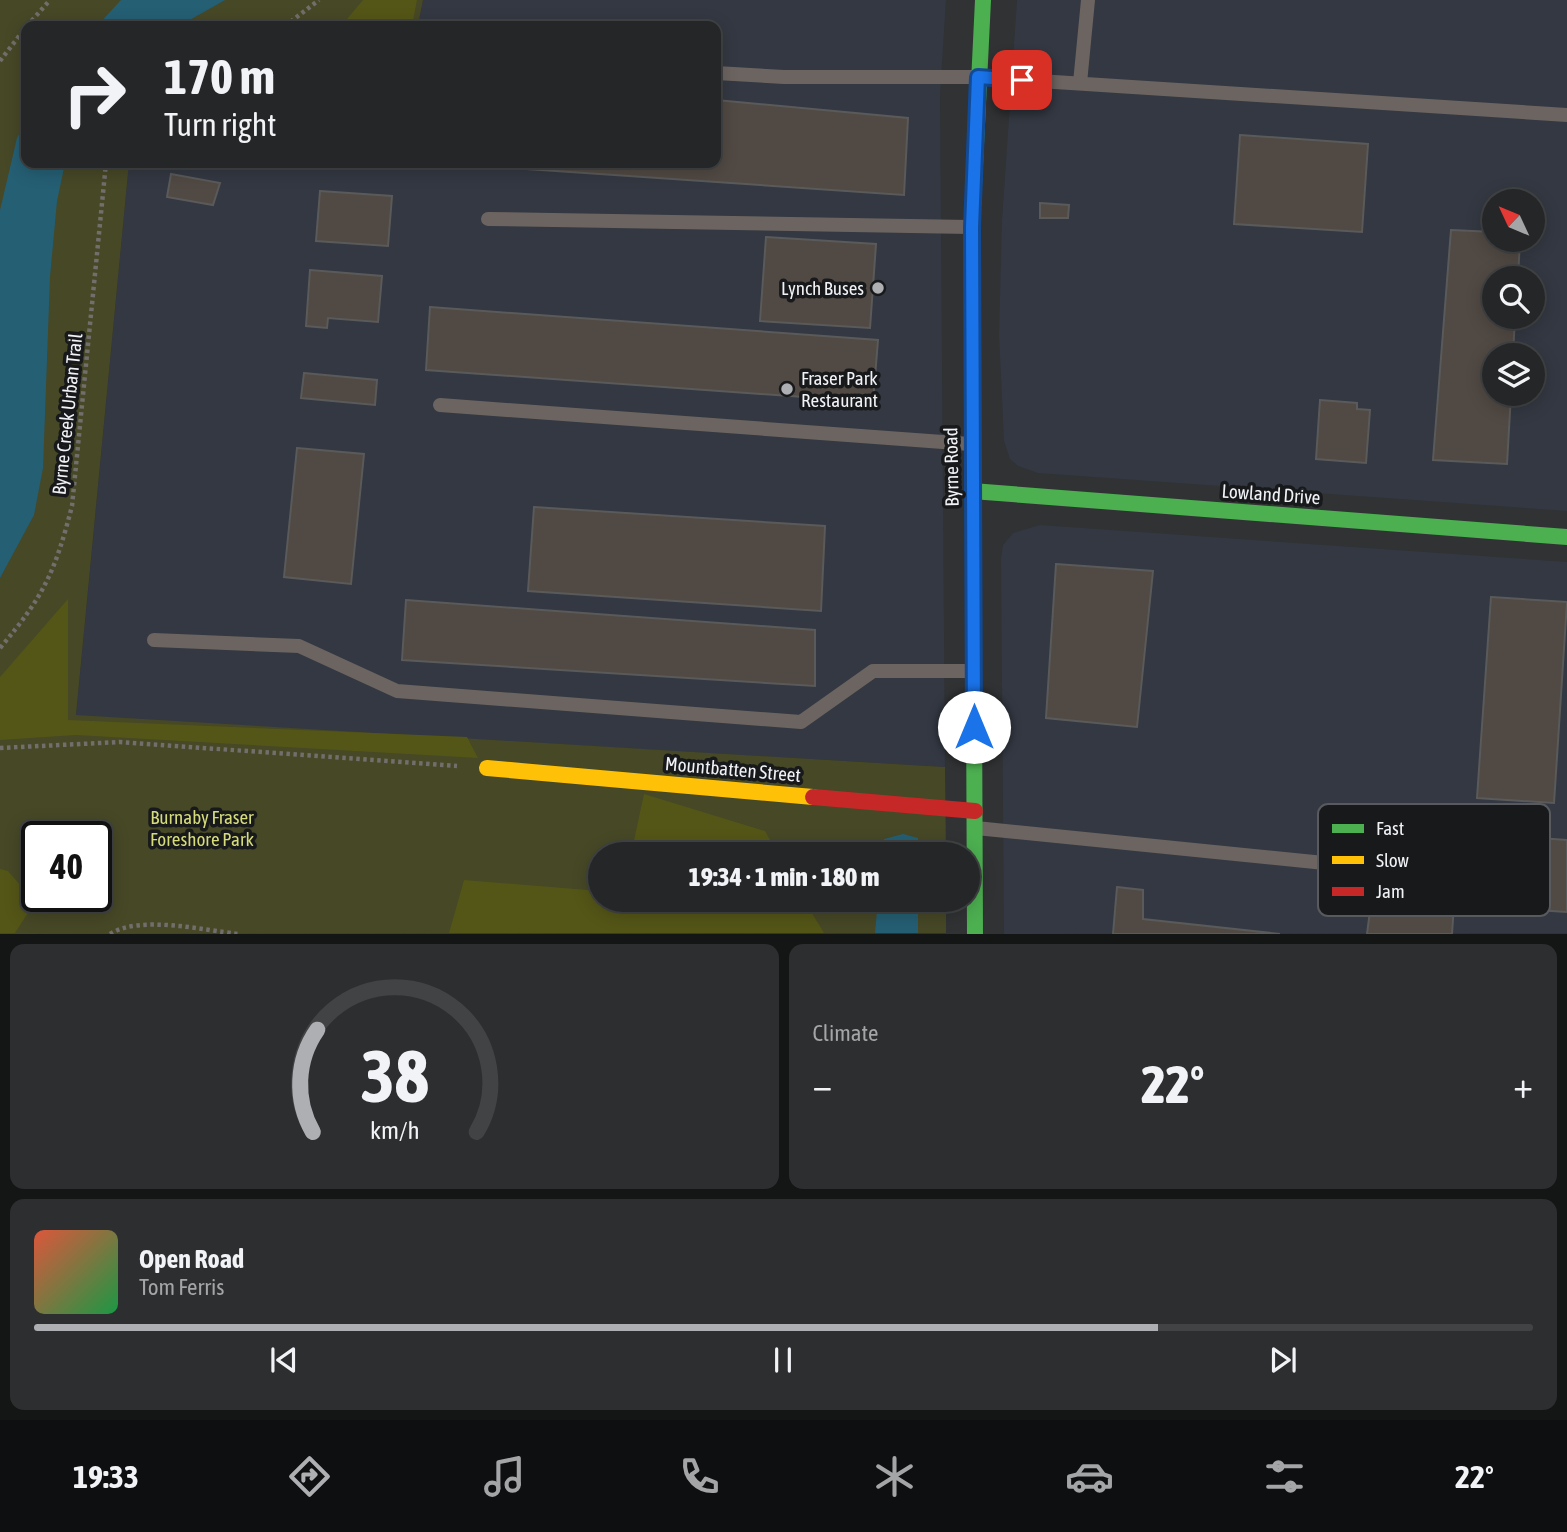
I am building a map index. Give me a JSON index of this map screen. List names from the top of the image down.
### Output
{
  "streets": {
    "street": ["Byrne Road", "Lowland Drive", "Mountbatten Street"],
    "path": ["Byrne Creek Urban Trail"]
  },
  "crossings": [
    ["Byrne Road", "Lowland Drive"],
    ["Byrne Road", "Mountbatten Street"]
  ],
  "parks": ["Burnaby Fraser Foreshore Park"],
  "places": ["Lynch Buses", "Fraser Park Restaurant"],
  "legend": ["Fast", "Slow", "Jam"],
  "north": "top left",
  "page": {
    "turn": ["170 m", "Turn right"],
    "limit": "40",
    "trip": "19:34 · 1 min · 180 m",
    "tile": "Climate",
    "heat": ["−", "22°", "+"],
    "song": ["Open Road", "Tom Ferris"],
    "tabs": ["19:33", "22°"],
    "gauge": ["38", "km/h"]
  }
}
